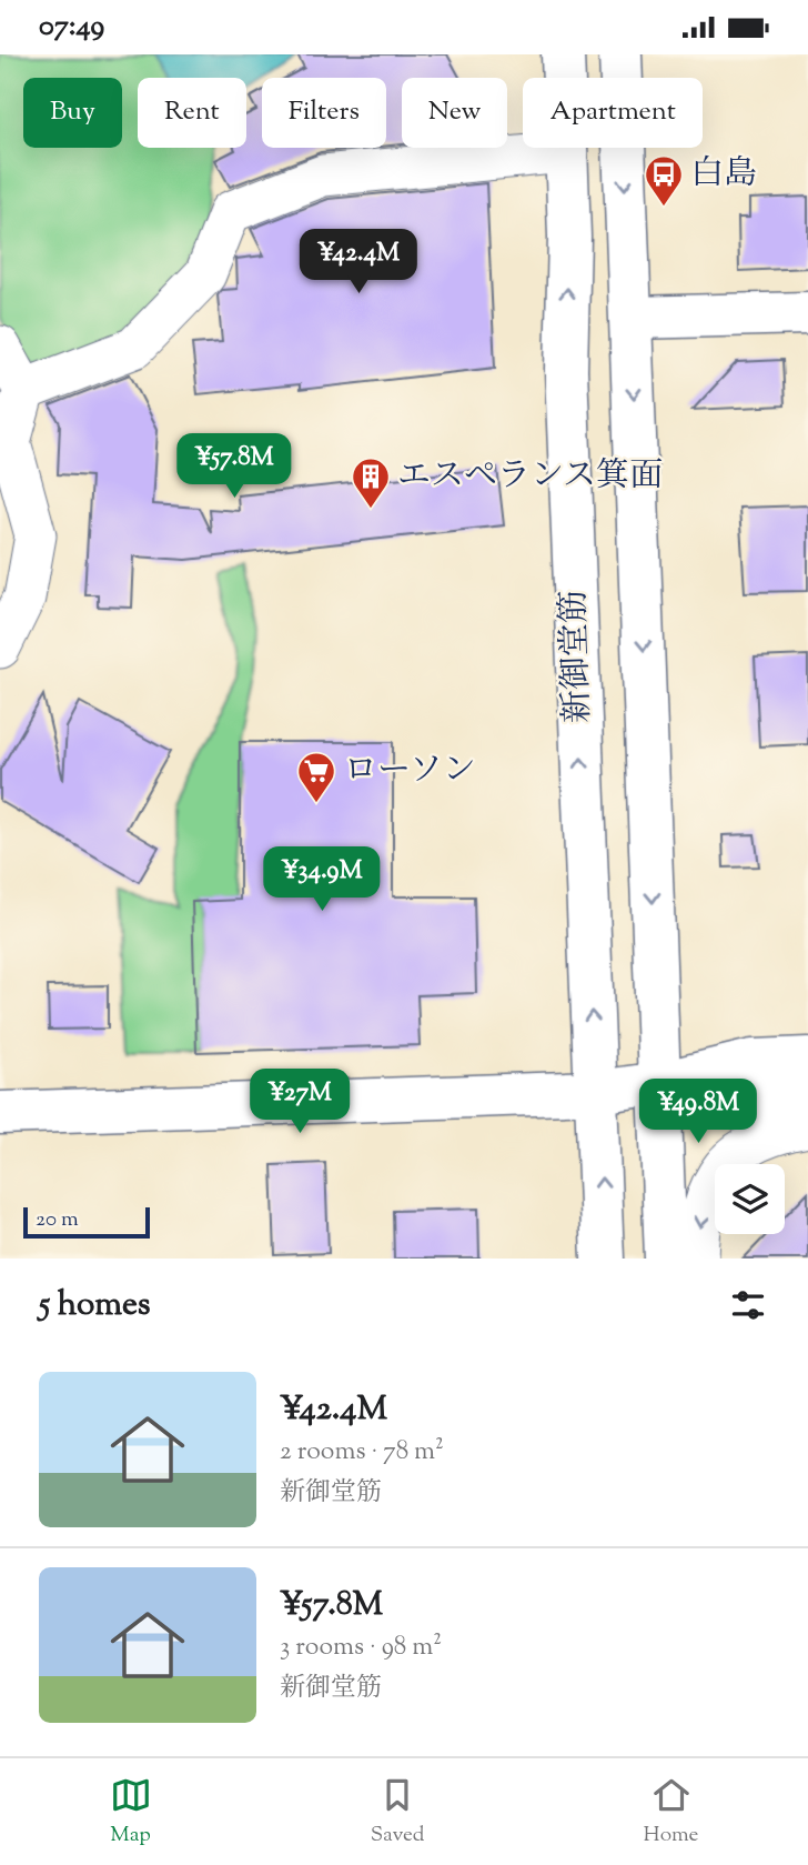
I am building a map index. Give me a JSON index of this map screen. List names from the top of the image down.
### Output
{
  "streets": {
    "main road": ["新御堂筋"]
  },
  "places": {
    "bus stop": ["白島"],
    "building": ["エスペランス箕面"],
    "supermarket": ["ローソン"]
  },
  "scale_bar": "20 m",
  "page": {
    "status": "07:49",
    "chip": [
      "Buy",
      "Rent",
      "Filters",
      "New",
      "Apartment"
    ],
    "price": [
      "¥42.4M",
      "¥57.8M",
      "¥34.9M",
      "¥27M",
      "¥49.8M"
    ],
    "scale": "20 m",
    "heading": "5 homes",
    "list": [
      {
        "name": "¥42.4M",
        "note": "2 rooms · 78 m² · 新御堂筋"
      },
      {
        "name": "¥57.8M",
        "note": "3 rooms · 98 m² · 新御堂筋"
      }
    ],
    "tabs": ["Map", "Saved", "Home"]
  }
}
